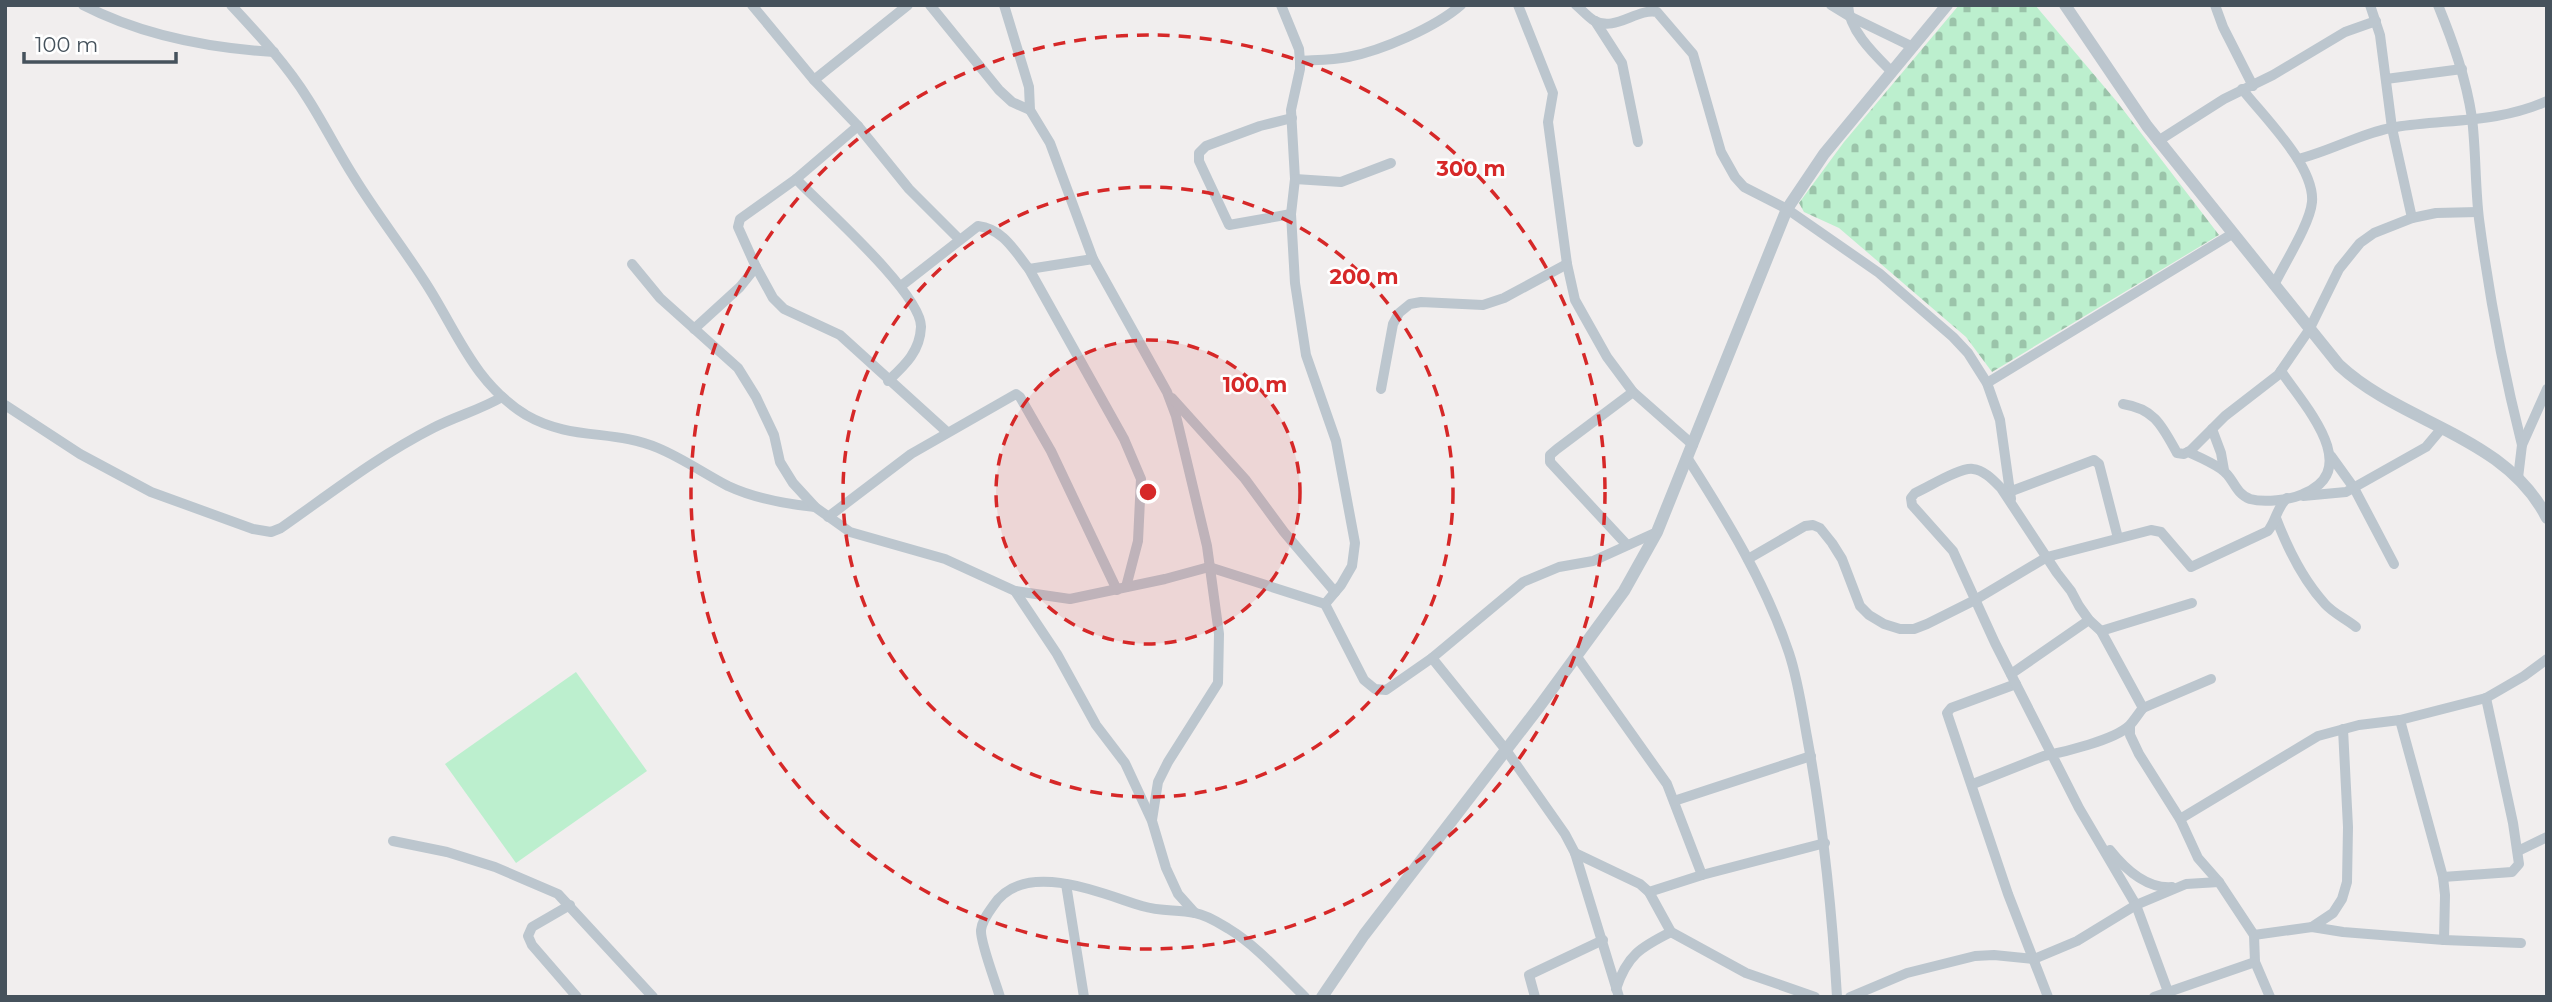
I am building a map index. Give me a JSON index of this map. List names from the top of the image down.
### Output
{
  "scale_bar": "100 m",
  "rings": ["300 m", "200 m", "100 m"]
}
